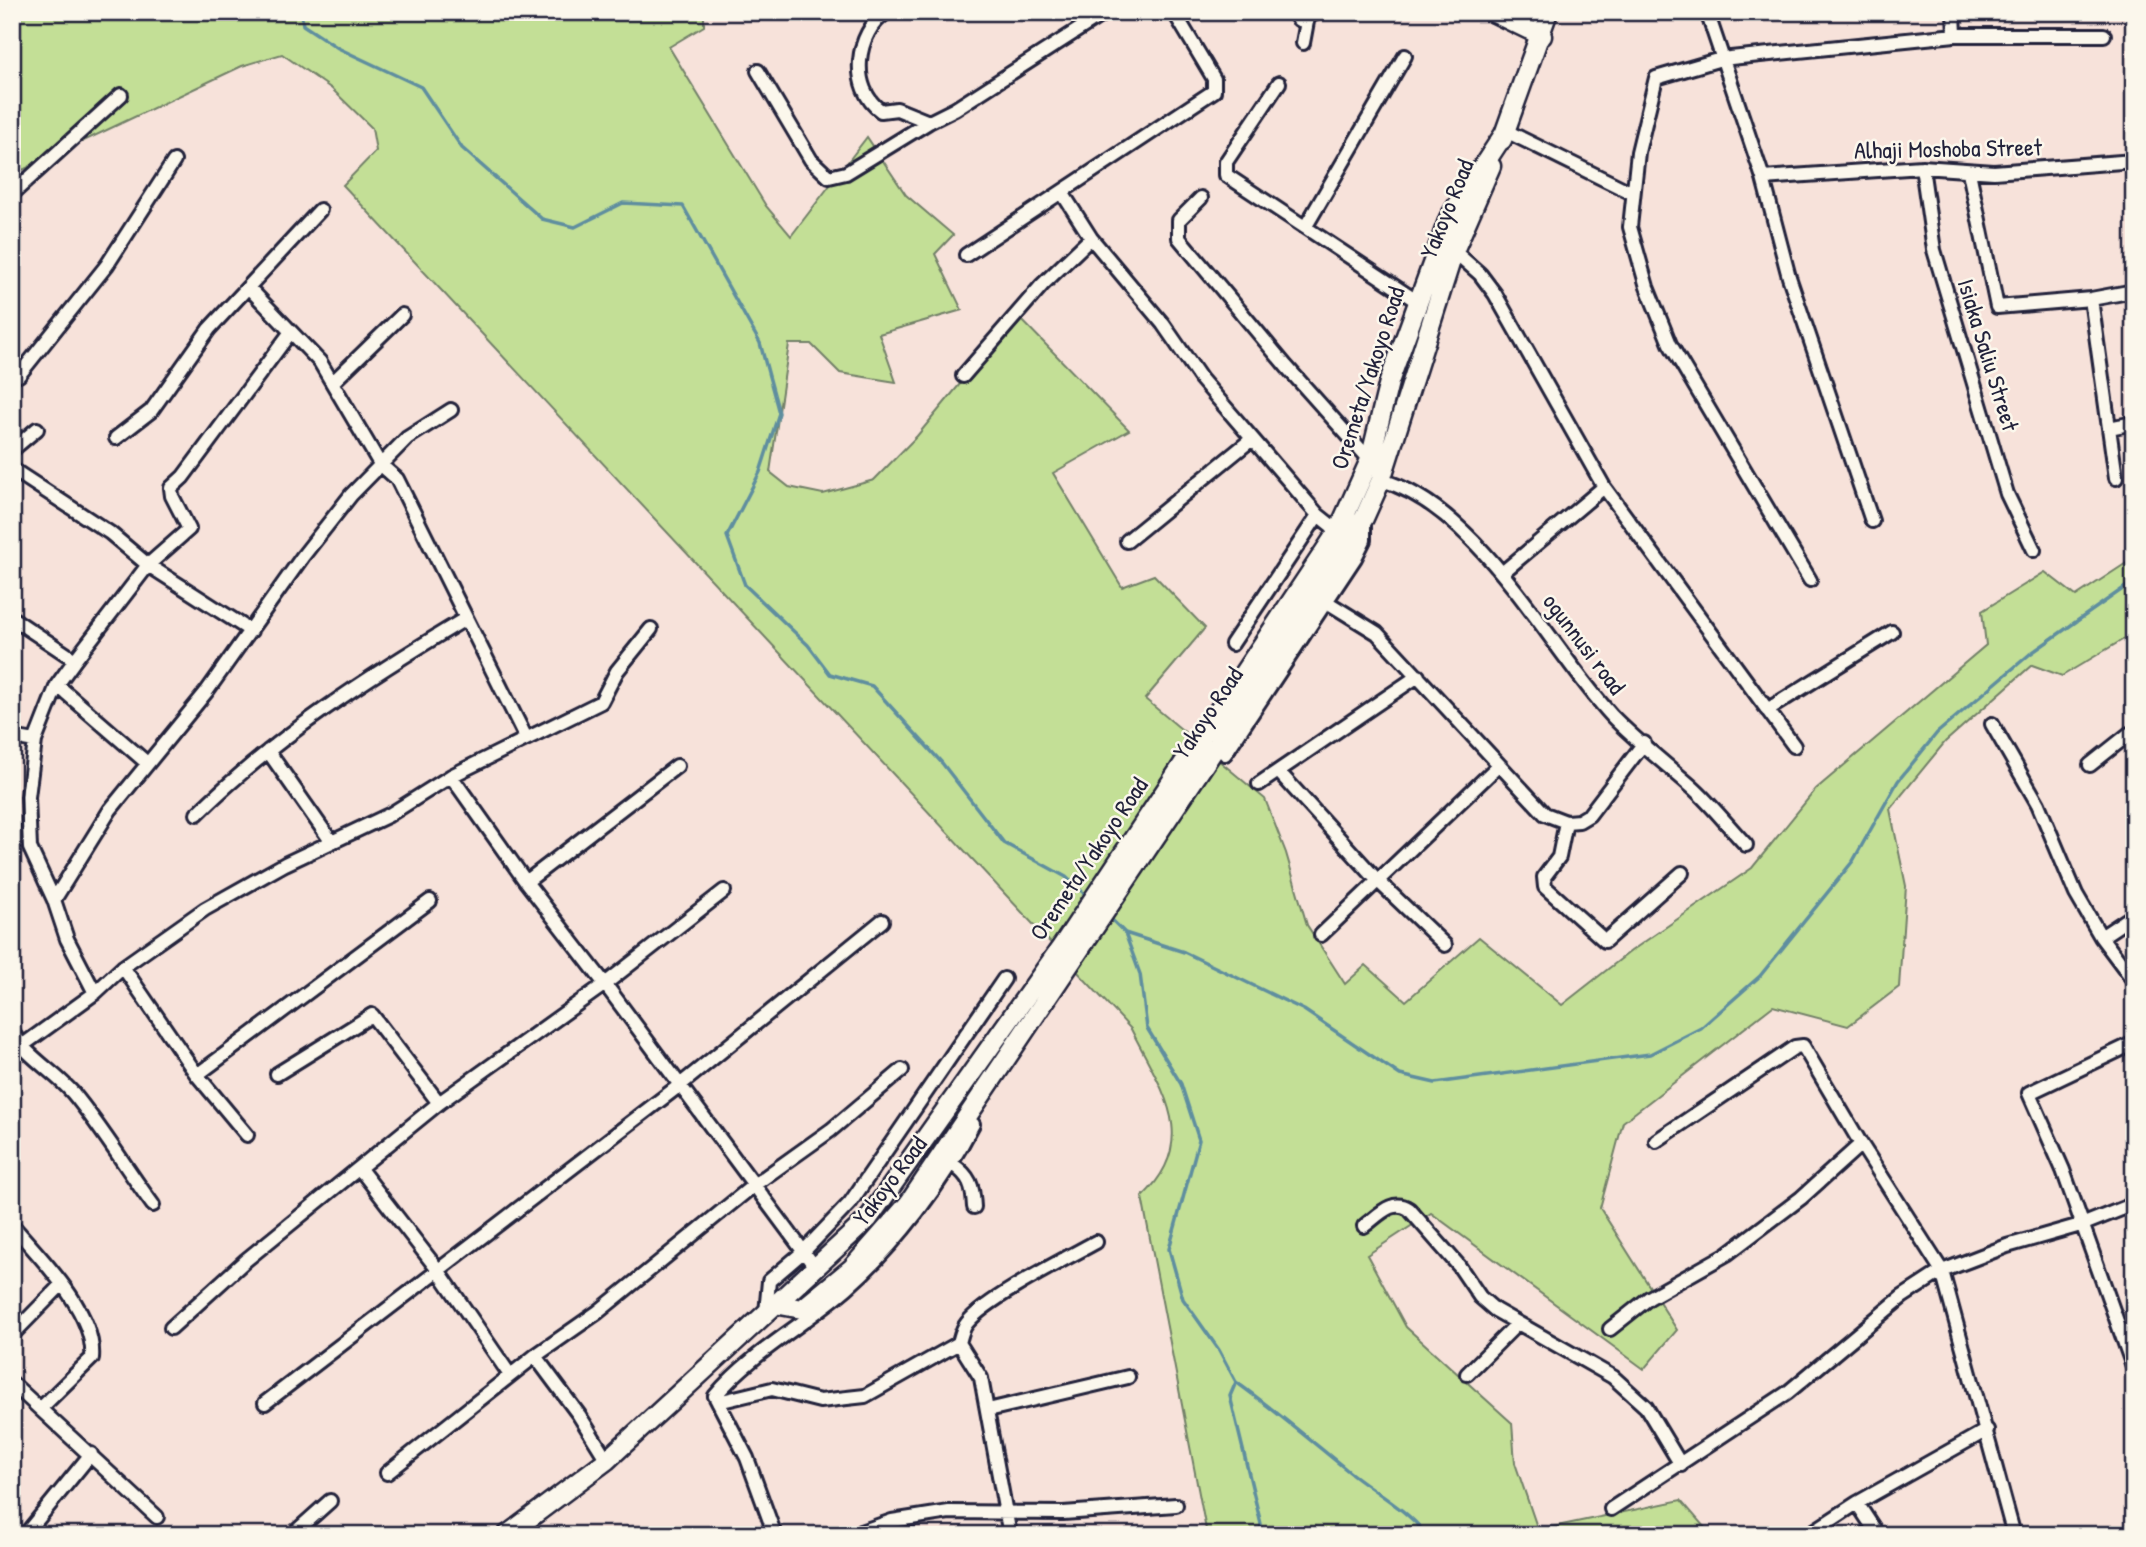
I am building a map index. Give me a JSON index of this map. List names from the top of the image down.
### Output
{
  "streets": {
    "main road": ["Yakoyo Road", "Oremeta/Yakoyo Road"],
    "street": ["Alhaji Moshoba Street", "Isiaka Saliu Street", "ogunnusi road"]
  },
  "crossings": [
    ["Alhaji Moshoba Street", "Isiaka Saliu Street"],
    ["Yakoyo Road", "Oremeta/Yakoyo Road"],
    ["Yakoyo Road", "ogunnusi road"]
  ]
}
